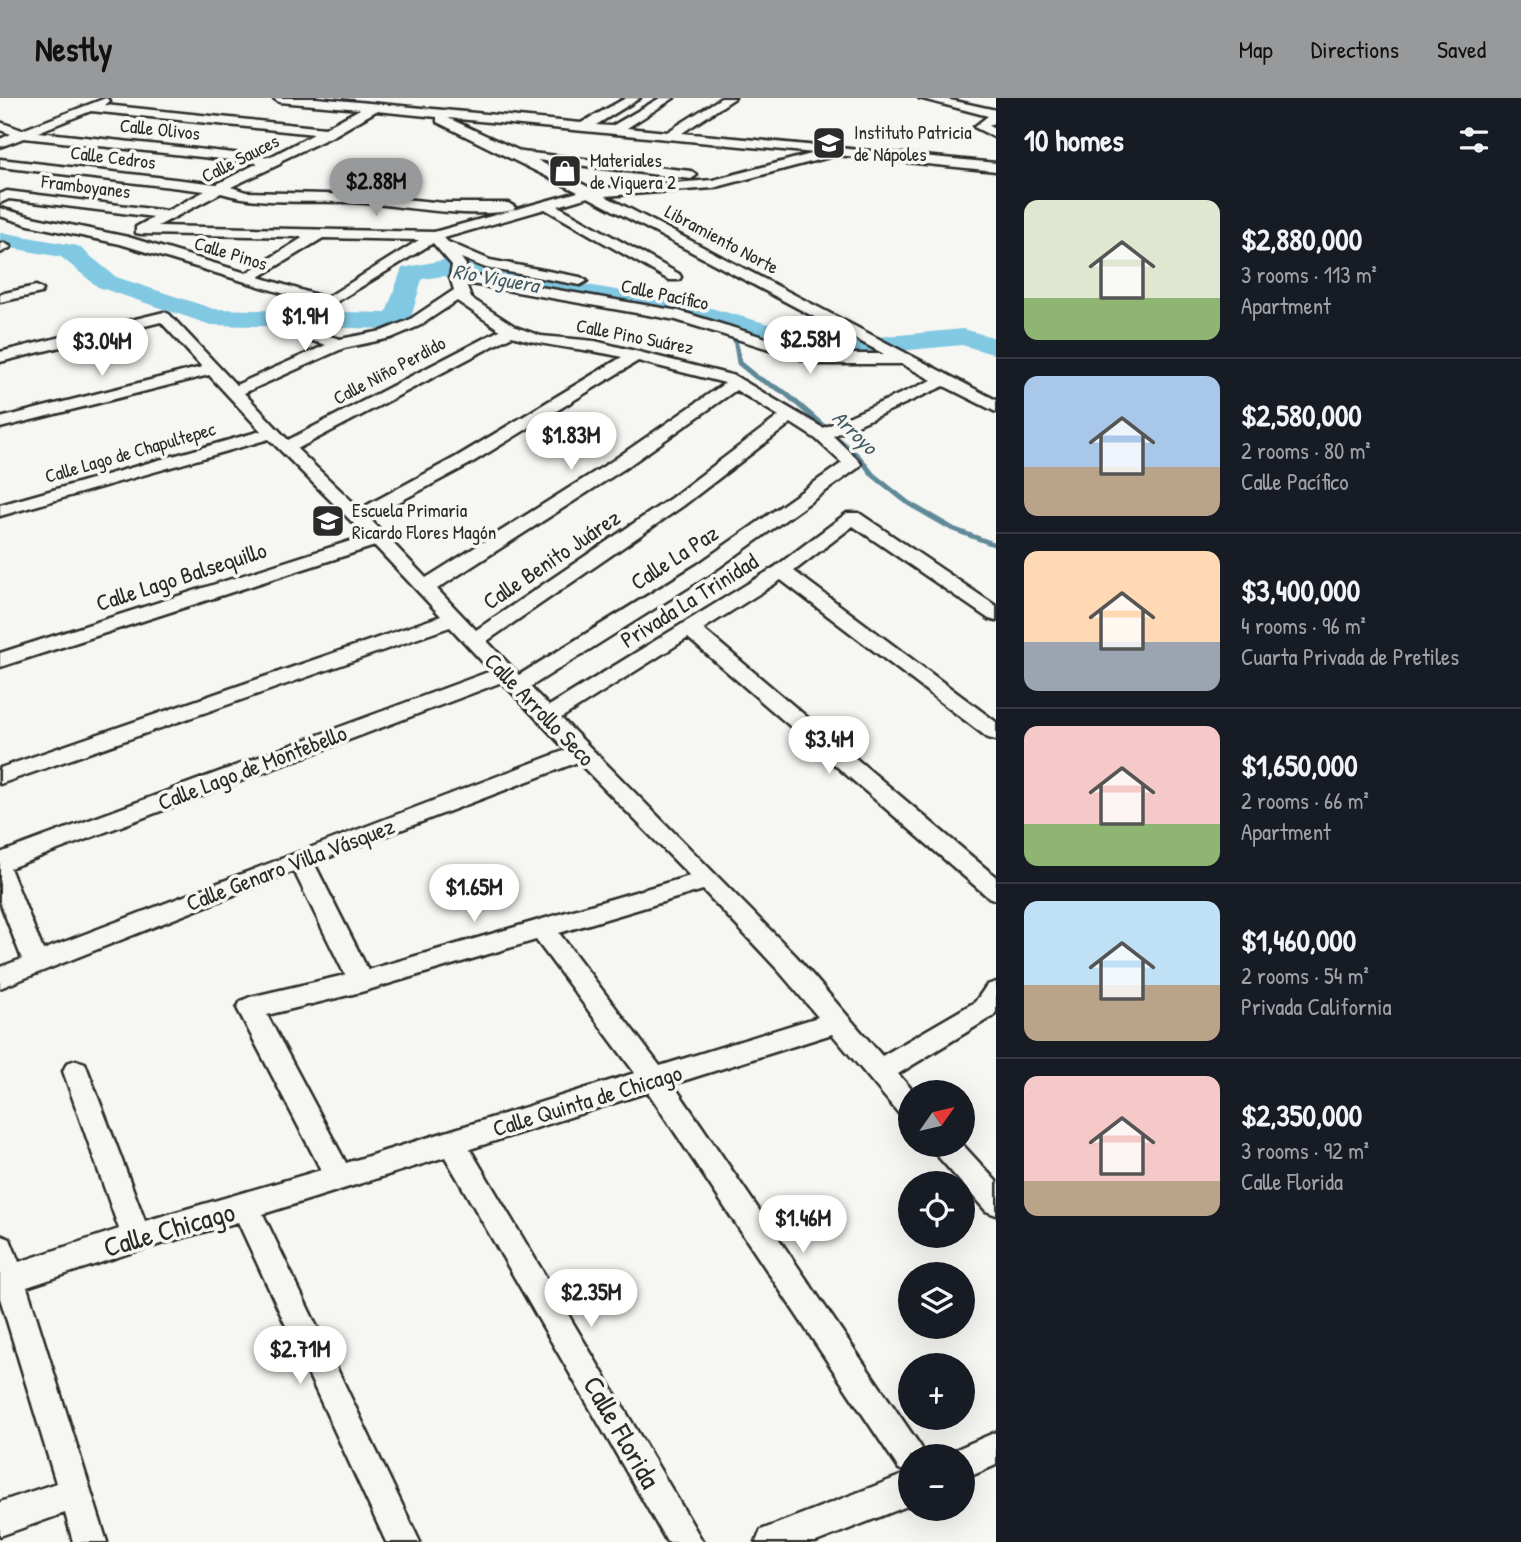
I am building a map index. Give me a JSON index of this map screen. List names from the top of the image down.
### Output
{
  "streets": {
    "street": [
      "Calle Olivos",
      "Calle Cedros",
      "Calle Sauces",
      "Framboyanes",
      "Libramiento Norte",
      "Calle Pinos",
      "Calle Pacífico",
      "Calle Pino Suárez",
      "Calle Niño Perdido",
      "Calle Lago de Chapultepec",
      "Calle La Paz",
      "Calle Benito Juárez",
      "Calle Lago Balsequillo",
      "Privada La Trinidad",
      "Calle Arrollo Seco",
      "Calle Lago de Montebello",
      "Calle Genaro Villa Vásquez",
      "Calle Quinta de Chicago",
      "Calle Chicago",
      "Calle Florida"
    ]
  },
  "crossings": [
    ["Calle Olivos", "Calle Sauces"],
    ["Calle Cedros", "Calle Sauces"],
    ["Calle Sauces", "Framboyanes"],
    ["Calle Sauces", "Calle Pinos"],
    ["Libramiento Norte", "Calle Pacífico"],
    ["Calle Pinos", "Calle Pino Suárez"],
    ["Calle Pacífico", "Calle Pino Suárez"],
    ["Calle Pino Suárez", "Calle Niño Perdido"],
    ["Calle Pino Suárez", "Calle La Paz"],
    ["Calle Pino Suárez", "Calle Benito Juárez"],
    ["Calle Niño Perdido", "Calle Lago de Chapultepec"],
    ["Calle Niño Perdido", "Calle Arrollo Seco"],
    ["Calle Lago de Chapultepec", "Calle Arrollo Seco"],
    ["Calle La Paz", "Calle Arrollo Seco"],
    ["Calle La Paz", "Calle Lago de Montebello"],
    ["Calle Benito Juárez", "Calle Arrollo Seco"],
    ["Calle Lago Balsequillo", "Calle Arrollo Seco"],
    ["Privada La Trinidad", "Calle Arrollo Seco"],
    ["Calle Arrollo Seco", "Calle Lago de Montebello"],
    ["Calle Arrollo Seco", "Calle Genaro Villa Vásquez"],
    ["Calle Arrollo Seco", "Calle Quinta de Chicago"],
    ["Calle Quinta de Chicago", "Calle Chicago"],
    ["Calle Quinta de Chicago", "Calle Florida"]
  ],
  "water": ["Río Viguera", "Arroyo"],
  "places": {
    "school or university": ["Instituto Patricia de Nápoles", "Escuela Primaria Ricardo Flores Magón"],
    "shop": ["Materiales de Viguera 2"]
  },
  "north": "top right",
  "page": {
    "header": "Nestly",
    "nav": ["Map", "Directions", "Saved"],
    "heading": "10 homes",
    "price": [
      "$2.88M",
      "$1.9M",
      "$2.58M",
      "$3.04M",
      "$1.83M",
      "$3.4M",
      "$1.65M",
      "$1.46M",
      "$2.35M",
      "$2.71M"
    ],
    "list": [
      {
        "name": "$2,880,000",
        "note": "3 rooms · 113 m² · Apartment"
      },
      {
        "name": "$2,580,000",
        "note": "2 rooms · 80 m² · Calle Pacífico"
      },
      {
        "name": "$3,400,000",
        "note": "4 rooms · 96 m² · Cuarta Privada de Pretiles"
      },
      {
        "name": "$1,650,000",
        "note": "2 rooms · 66 m² · Apartment"
      },
      {
        "name": "$1,460,000",
        "note": "2 rooms · 54 m² · Privada California"
      },
      {
        "name": "$2,350,000",
        "note": "3 rooms · 92 m² · Calle Florida"
      }
    ],
    "map_buttons": ["+", "−"]
  }
}
